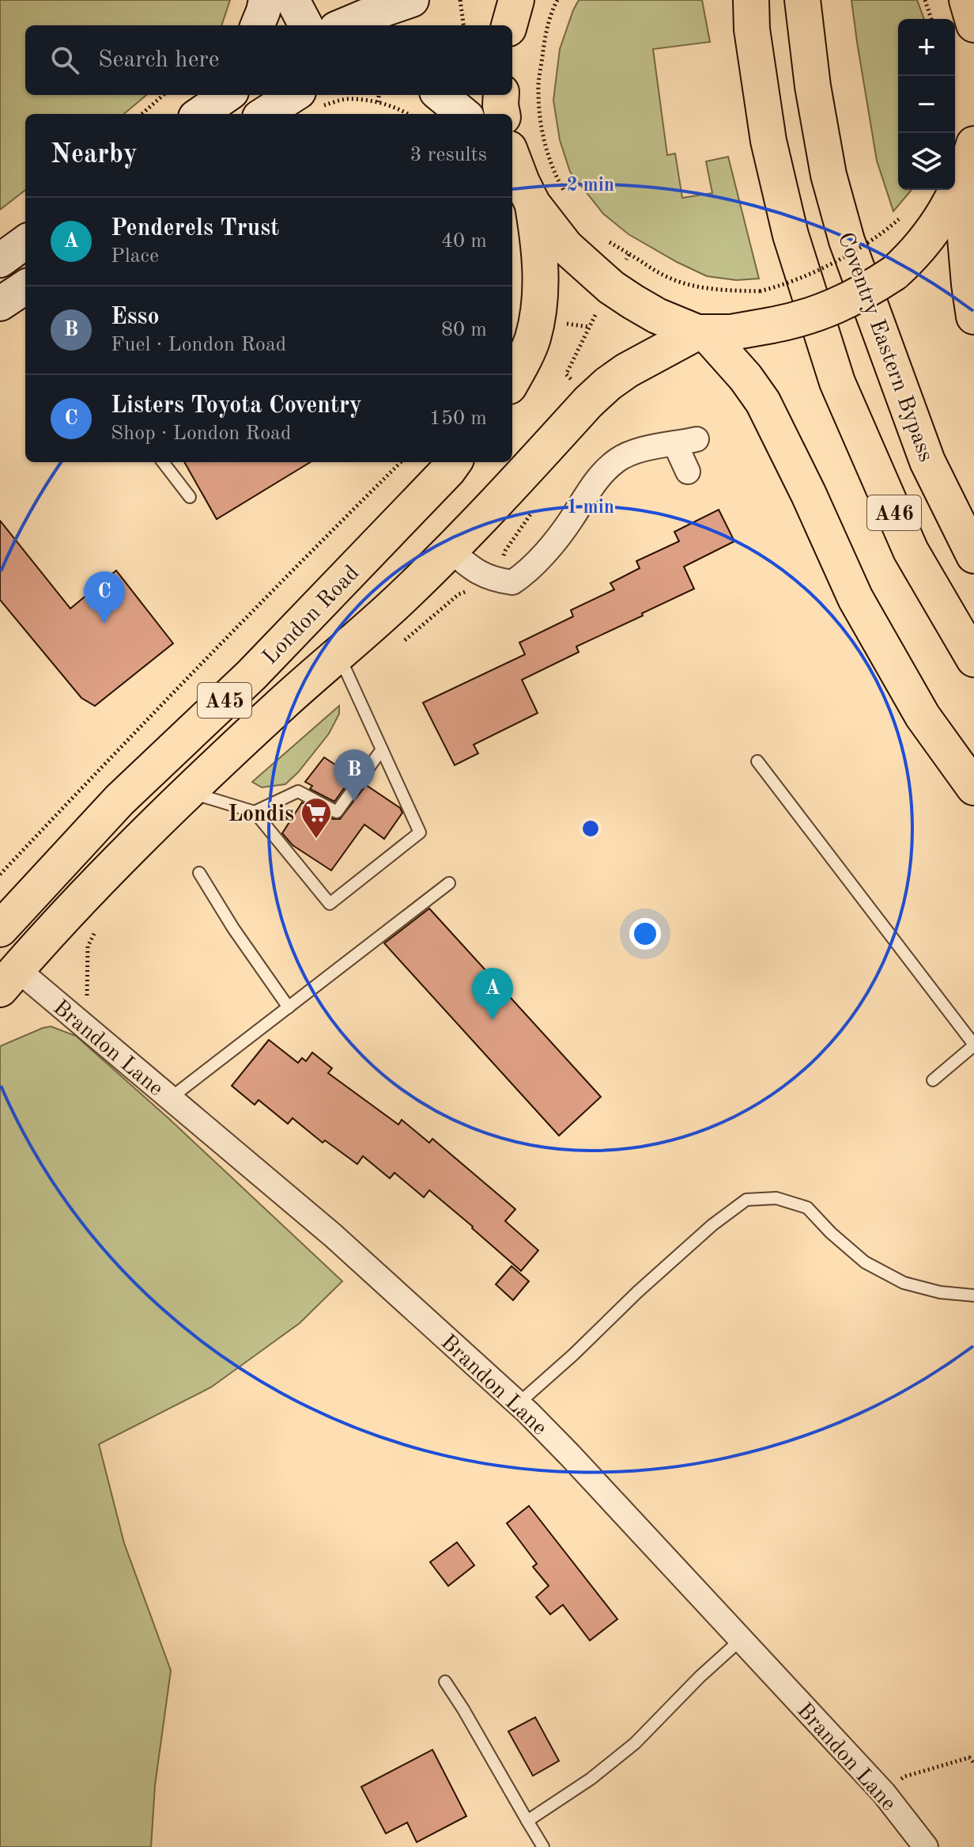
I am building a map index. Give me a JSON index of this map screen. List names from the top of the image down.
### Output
{
  "streets": {
    "highway": [
      "Coventry Eastern Bypass",
      "A46",
      "London Road",
      "A45"
    ],
    "street": ["Brandon Lane"]
  },
  "crossings": [
    ["London Road", "Brandon Lane"]
  ],
  "places": {
    "supermarket": ["Londis"]
  },
  "page": {
    "map_buttons": ["+", "−"],
    "search": "Search here",
    "heading": ["Nearby", "3 results"],
    "list": [
      {
        "mark": "A",
        "name": "Penderels Trust",
        "note": "Place",
        "value": "40 m"
      },
      {
        "mark": "B",
        "name": "Esso",
        "note": "Fuel · London Road",
        "value": "80 m"
      },
      {
        "mark": "C",
        "name": "Listers Toyota Coventry",
        "note": "Shop · London Road",
        "value": "150 m"
      }
    ],
    "pins": ["C", "B", "A"]
  },
  "rings": ["2 min", "1 min"]
}
